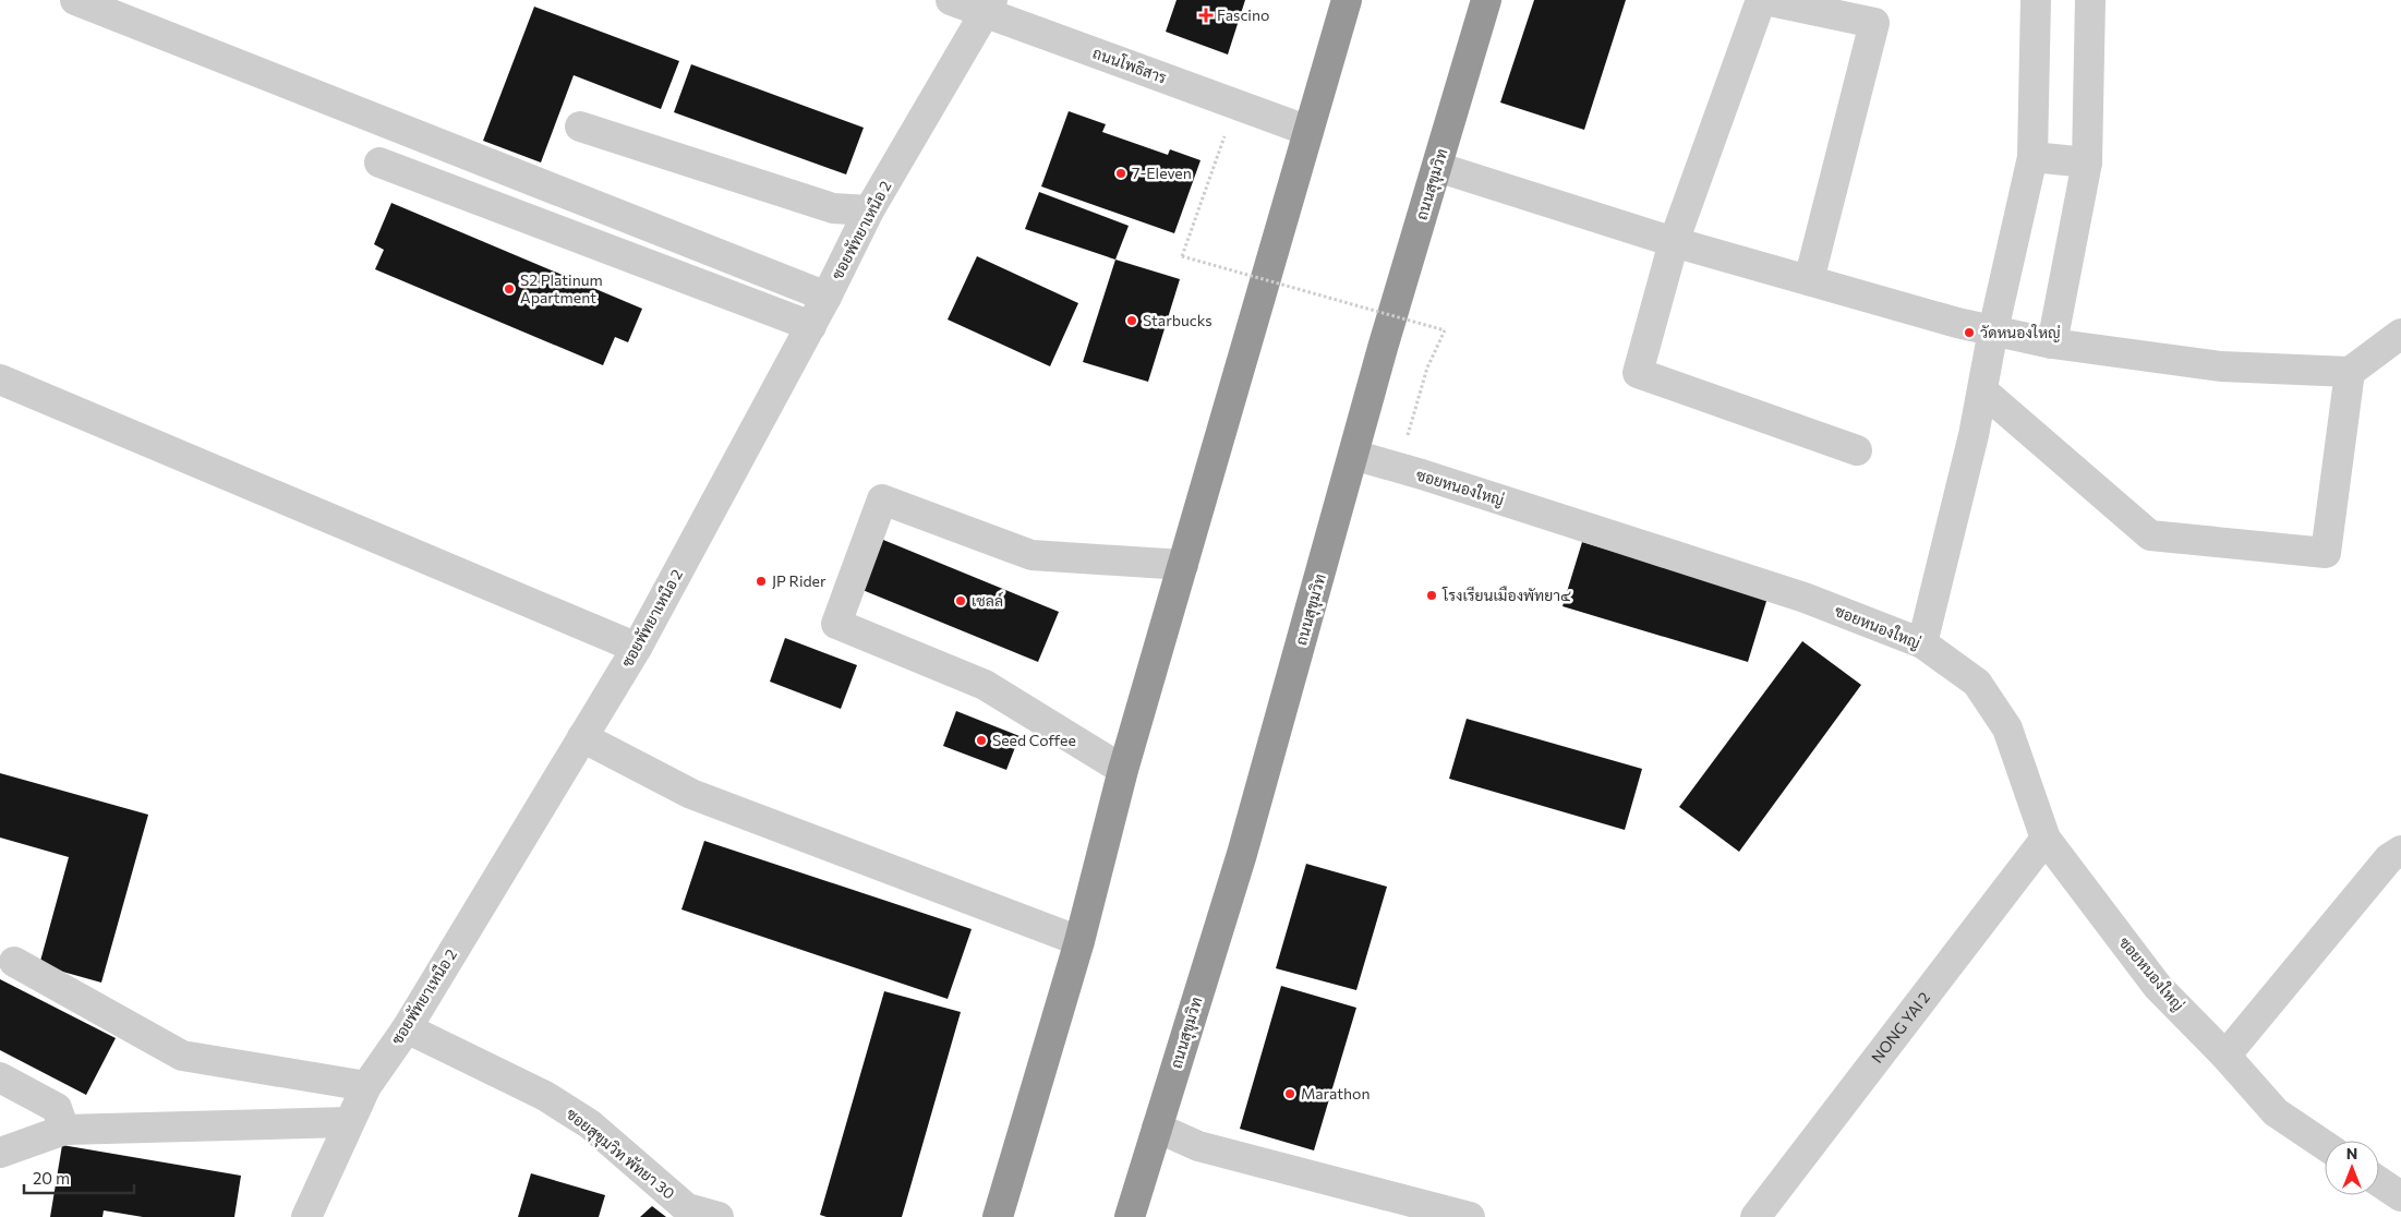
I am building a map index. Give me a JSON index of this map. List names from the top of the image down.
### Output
{
  "streets": {
    "highway": ["ถนนสุขุมวิท"],
    "street": [
      "ถนนโพธิสาร",
      "ซอยพัทยาเหนือ 2",
      "ซอยหนองใหญ่",
      "NONG YAI 2",
      "ซอยสุขุมวิท พัทยา 30"
    ]
  },
  "crossings": [
    ["ถนนโพธิสาร", "ซอยพัทยาเหนือ 2"],
    ["ถนนสุขุมวิท", "ซอยหนองใหญ่"],
    ["ซอยพัทยาเหนือ 2", "ซอยสุขุมวิท พัทยา 30"],
    ["ซอยหนองใหญ่", "NONG YAI 2"]
  ],
  "places": {
    "health": ["Fascino"],
    "other": [
      "7-Eleven",
      "S2 Platinum Apartment",
      "Starbucks",
      "วัดหนองใหญ่",
      "JP Rider",
      "โรงเรียนเมืองพัทยา๔",
      "เชลล์",
      "Seed Coffee",
      "Marathon"
    ]
  },
  "scale_bar": "20 m",
  "north": "top"
}
